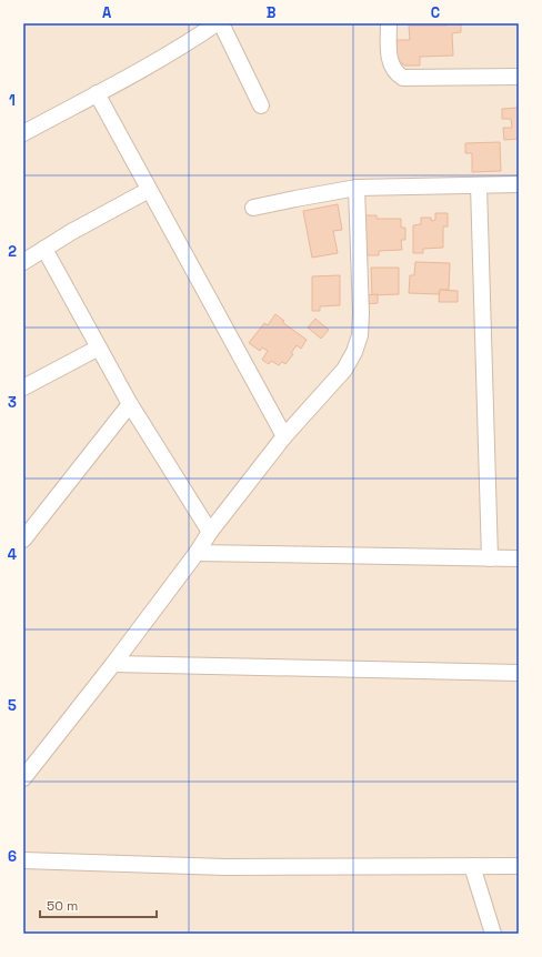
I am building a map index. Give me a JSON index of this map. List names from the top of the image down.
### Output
{
  "scale_bar": "50 m",
  "grid": {
    "columns": ["A", "B", "C"],
    "rows": [
      "1",
      "2",
      "3",
      "4",
      "5",
      "6"
    ]
  }
}
